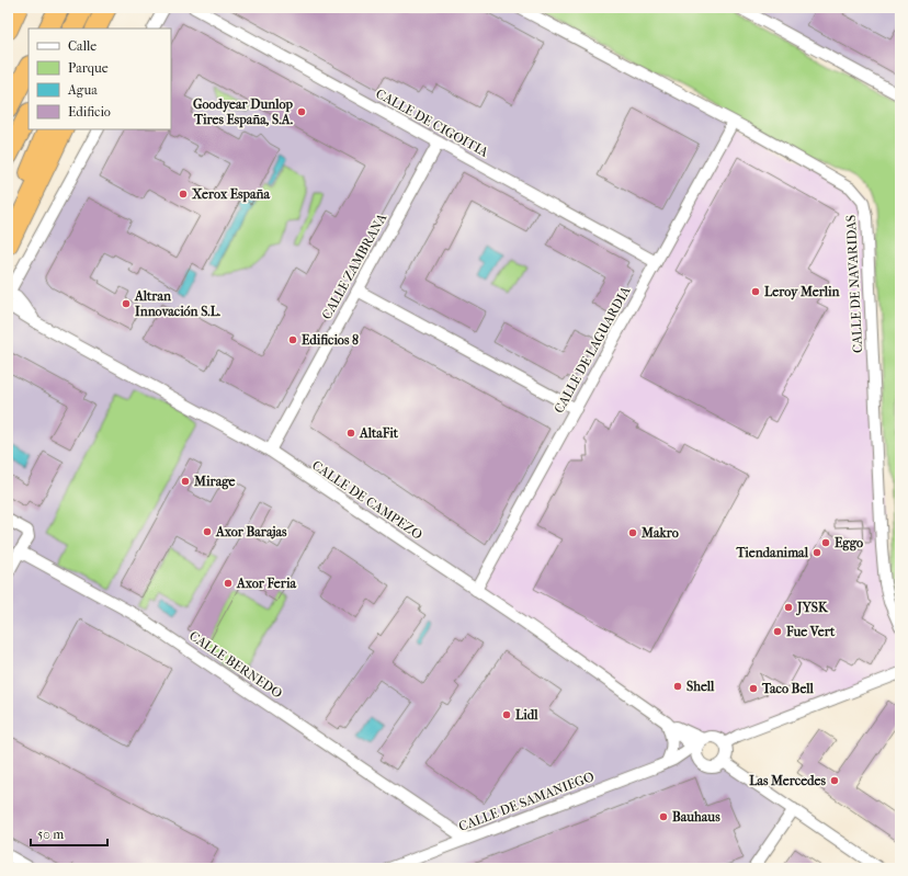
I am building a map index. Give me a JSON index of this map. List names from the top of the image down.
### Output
{
  "streets": {
    "street": [
      "CALLE DE CIGOITIA",
      "CALLE ZAMBRANA",
      "CALLE DE NAVARIDAS",
      "CALLE DE LAGUARDIA",
      "CALLE DE CAMPEZO",
      "CALLE BERNEDO",
      "CALLE DE SAMANIEGO"
    ]
  },
  "crossings": [
    ["CALLE DE CIGOITIA", "CALLE ZAMBRANA"],
    ["CALLE DE CIGOITIA", "CALLE DE LAGUARDIA"],
    ["CALLE ZAMBRANA", "CALLE DE CAMPEZO"],
    ["CALLE DE NAVARIDAS", "CALLE DE LAGUARDIA"],
    ["CALLE DE LAGUARDIA", "CALLE DE CAMPEZO"],
    ["CALLE DE CAMPEZO", "CALLE DE SAMANIEGO"],
    ["CALLE BERNEDO", "CALLE DE SAMANIEGO"]
  ],
  "places": [
    "Goodyear Dunlop Tires España, S.A.",
    "Xerox España",
    "Leroy Merlin",
    "Altran Innovación S.L.",
    "Edificios 8",
    "AltaFit",
    "Mirage",
    "Axor Barajas",
    "Makro",
    "Eggo",
    "Tiendanimal",
    "Axor Feria",
    "JYSK",
    "Fue Vert",
    "Shell",
    "Taco Bell",
    "Lidl",
    "Las Mercedes",
    "Bauhaus"
  ],
  "legend": [
    "Calle",
    "Parque",
    "Agua",
    "Edificio"
  ],
  "scale_bar": "50 m"
}
